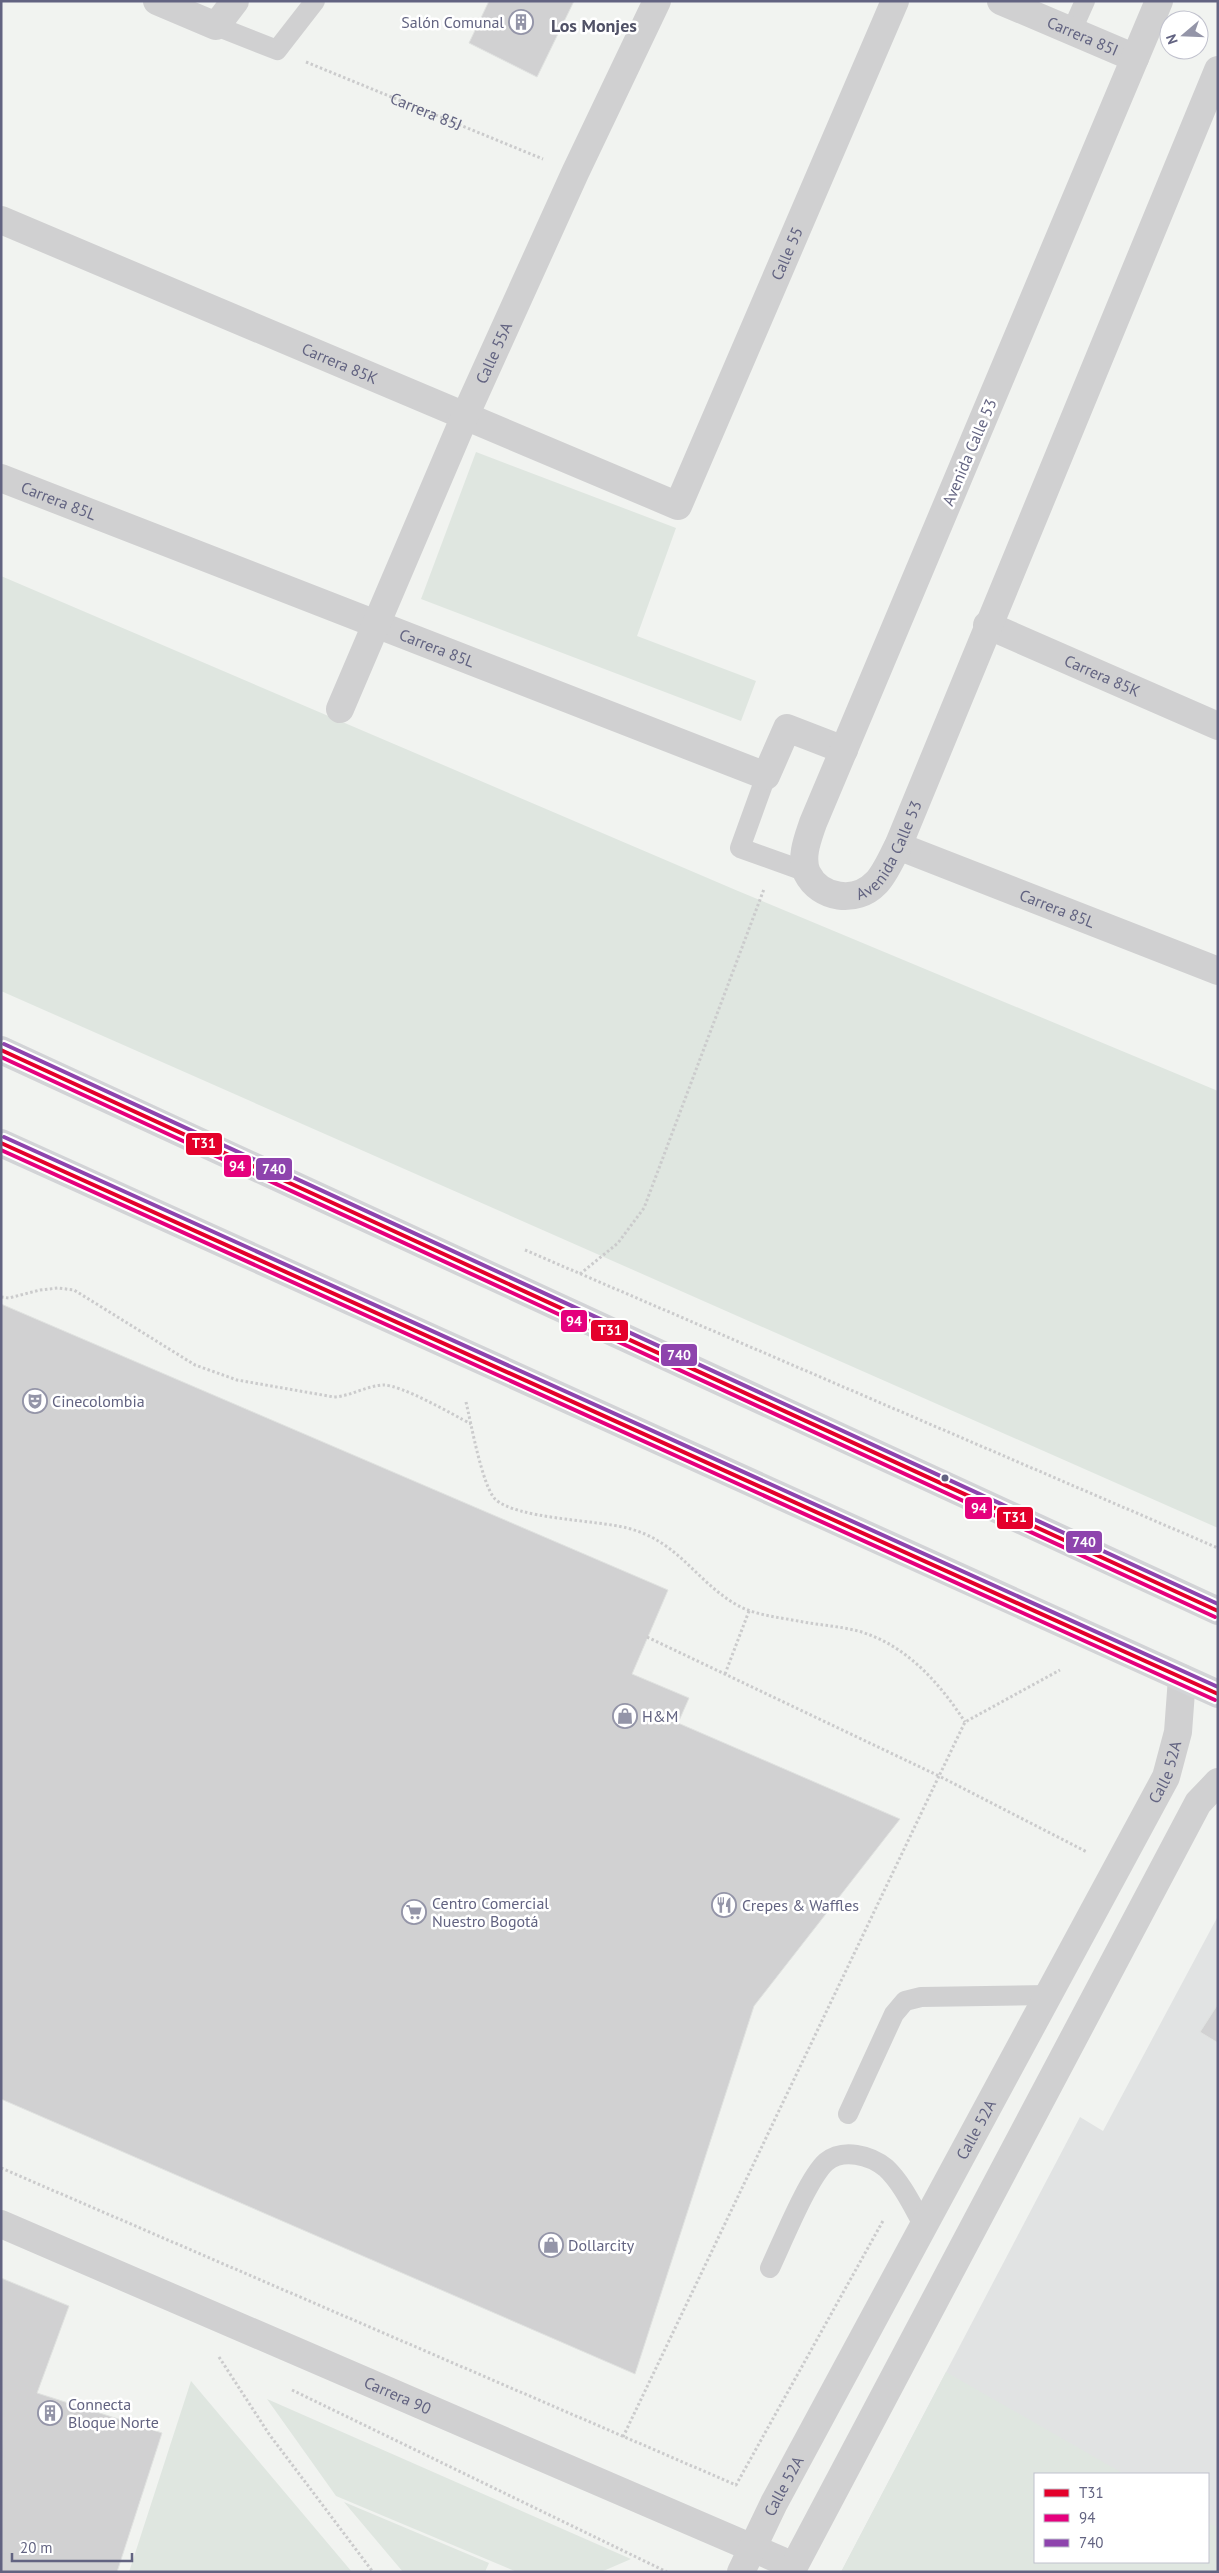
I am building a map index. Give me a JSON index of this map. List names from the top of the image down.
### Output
{
  "streets": {
    "street": [
      "Carrera 85I",
      "Calle 55",
      "Calle 55A",
      "Carrera 85K",
      "Avenida Calle 53",
      "Carrera 85L",
      "Calle 52A",
      "Carrera 90"
    ],
    "path": ["Carrera 85J"]
  },
  "crossings": [
    ["Carrera 85I", "Avenida Calle 53"],
    ["Carrera 85J", "Calle 55A"],
    ["Calle 55", "Carrera 85K"],
    ["Calle 55A", "Carrera 85K"],
    ["Calle 55A", "Carrera 85L"],
    ["Carrera 85K", "Avenida Calle 53"],
    ["Avenida Calle 53", "Carrera 85L"],
    ["Calle 52A", "Carrera 90"]
  ],
  "districts": ["Los Monjes"],
  "places": {
    "building": ["Salón Comunal", "Connecta Bloque Norte"],
    "theatre": ["Cinecolombia"],
    "shop": ["H&M", "Dollarcity"],
    "restaurant": ["Crepes & Waffles"],
    "supermarket": ["Centro Comercial Nuestro Bogotá"]
  },
  "lines": ["transit line 740", "transit line T31", "transit line 94"],
  "legend": ["T31", "94", "740"],
  "scale_bar": "20 m",
  "north": "left"
}
